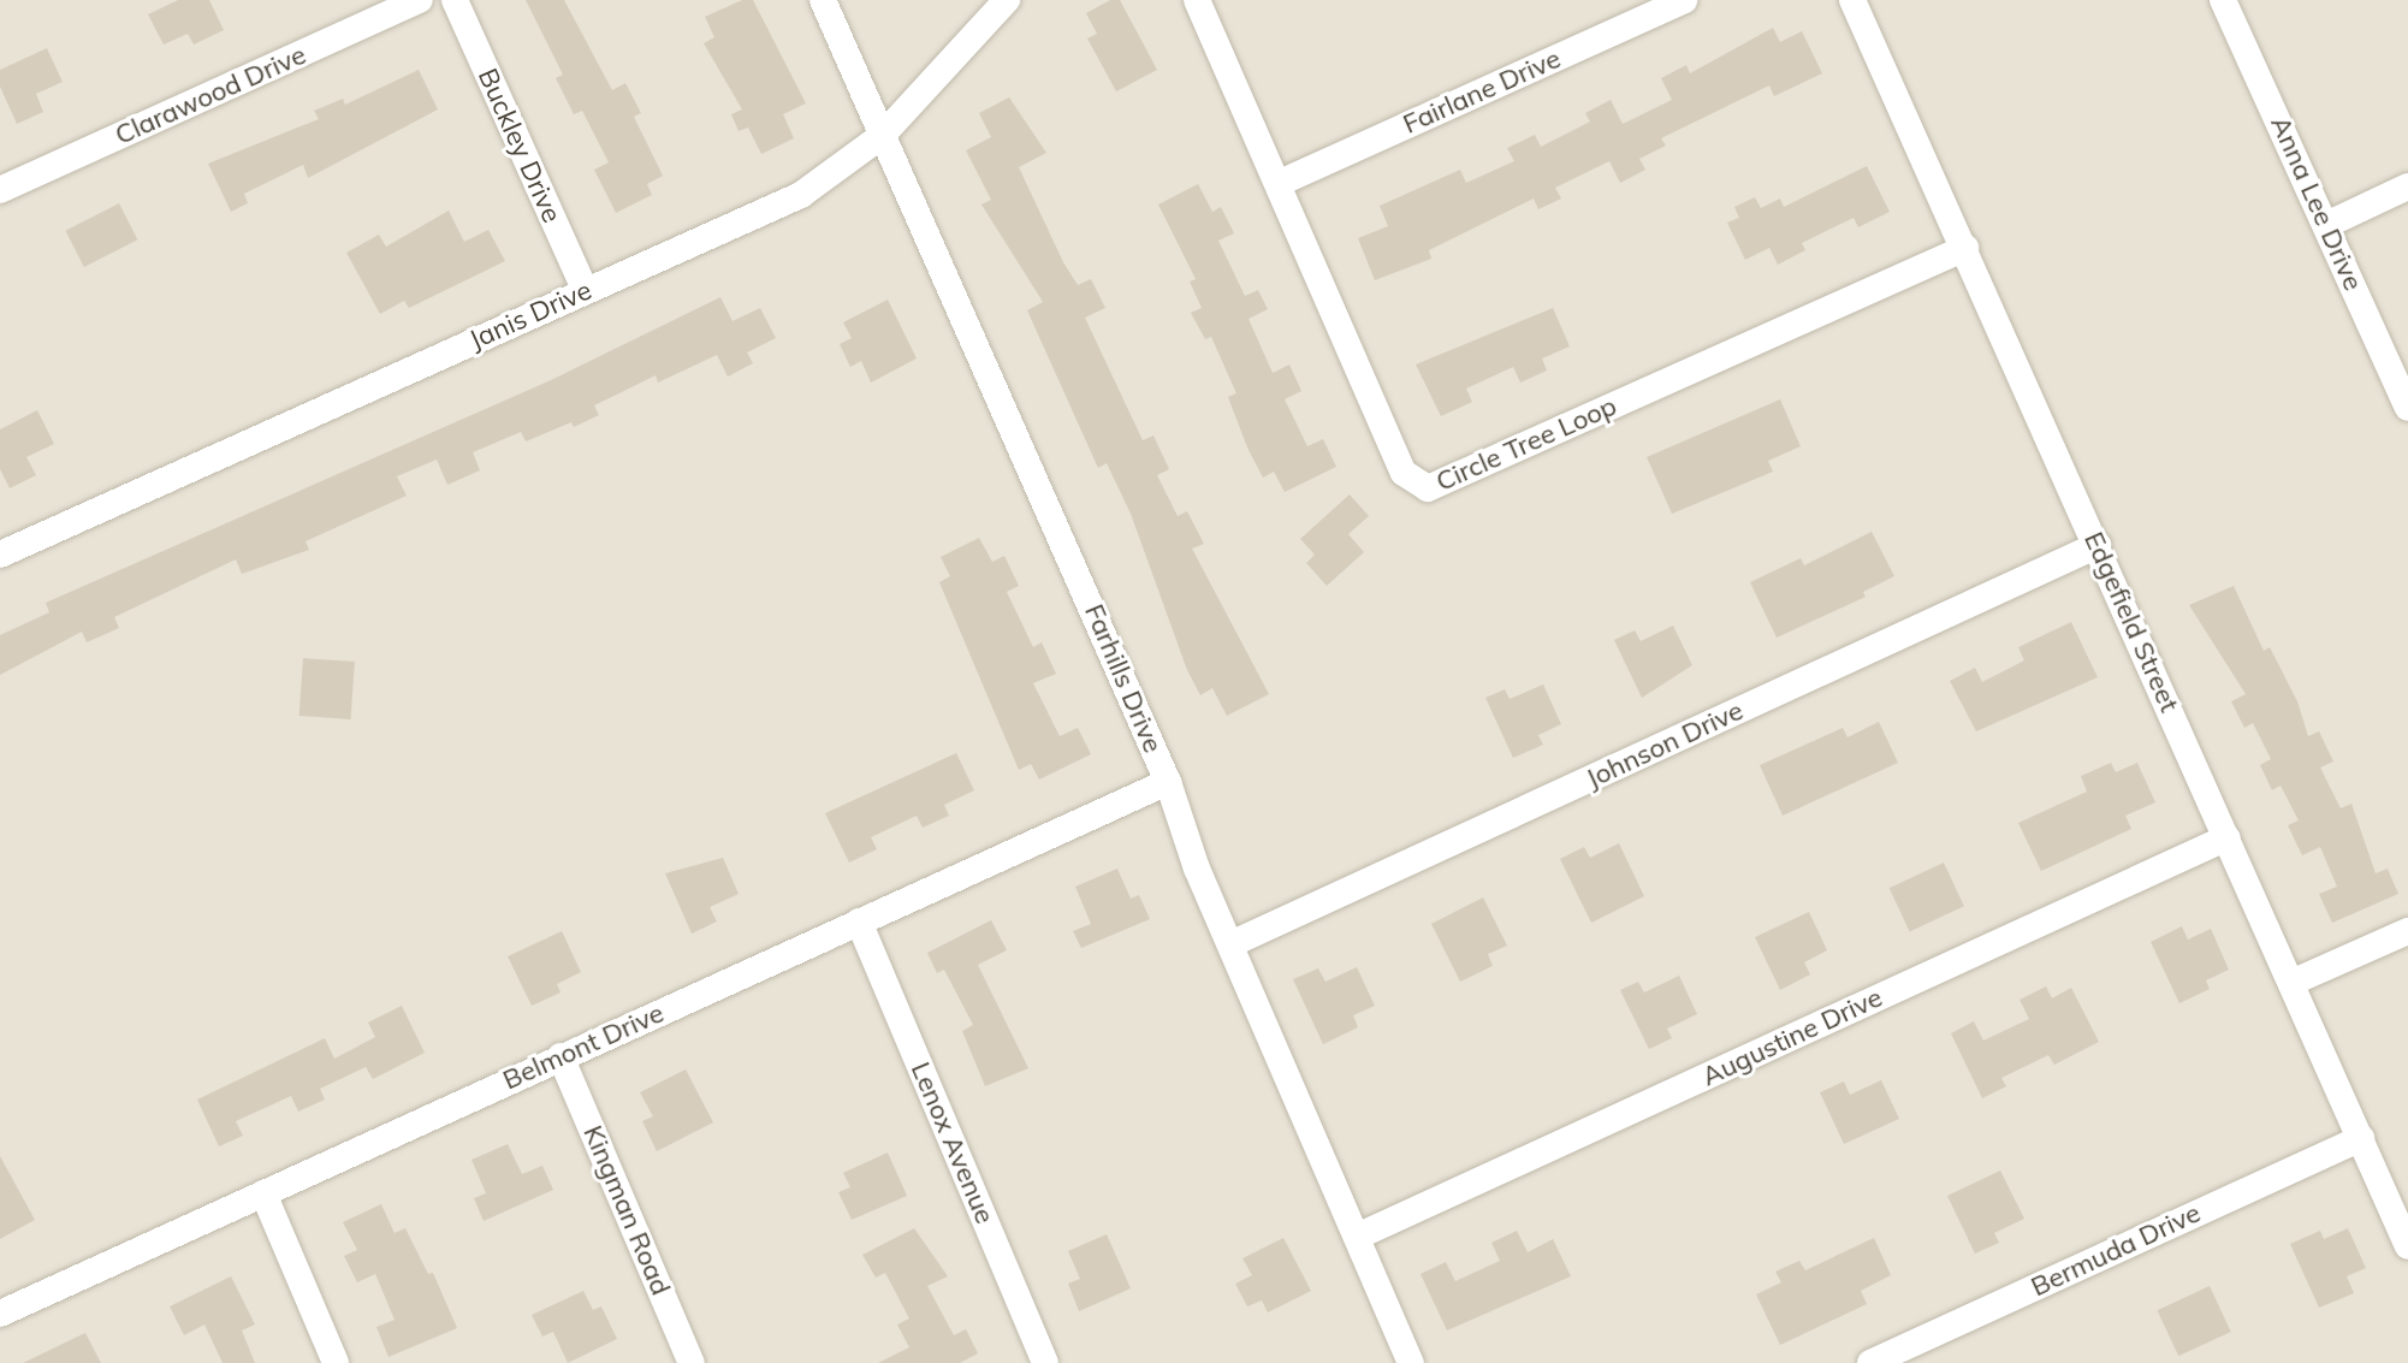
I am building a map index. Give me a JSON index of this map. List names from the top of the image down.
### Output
{
  "streets": {
    "street": [
      "Fairlane Drive",
      "Clarawood Drive",
      "Buckley Drive",
      "Anna Lee Drive",
      "Janis Drive",
      "Circle Tree Loop",
      "Edgefield Street",
      "Farhills Drive",
      "Johnson Drive",
      "Augustine Drive",
      "Belmont Drive",
      "Lenox Avenue",
      "Kingman Road",
      "Bermuda Drive"
    ]
  },
  "crossings": [
    ["Fairlane Drive", "Circle Tree Loop"],
    ["Buckley Drive", "Janis Drive"],
    ["Janis Drive", "Farhills Drive"],
    ["Circle Tree Loop", "Edgefield Street"],
    ["Edgefield Street", "Johnson Drive"],
    ["Edgefield Street", "Augustine Drive"],
    ["Edgefield Street", "Bermuda Drive"],
    ["Farhills Drive", "Johnson Drive"],
    ["Farhills Drive", "Augustine Drive"],
    ["Farhills Drive", "Belmont Drive"],
    ["Belmont Drive", "Lenox Avenue"],
    ["Belmont Drive", "Kingman Road"]
  ]
}
